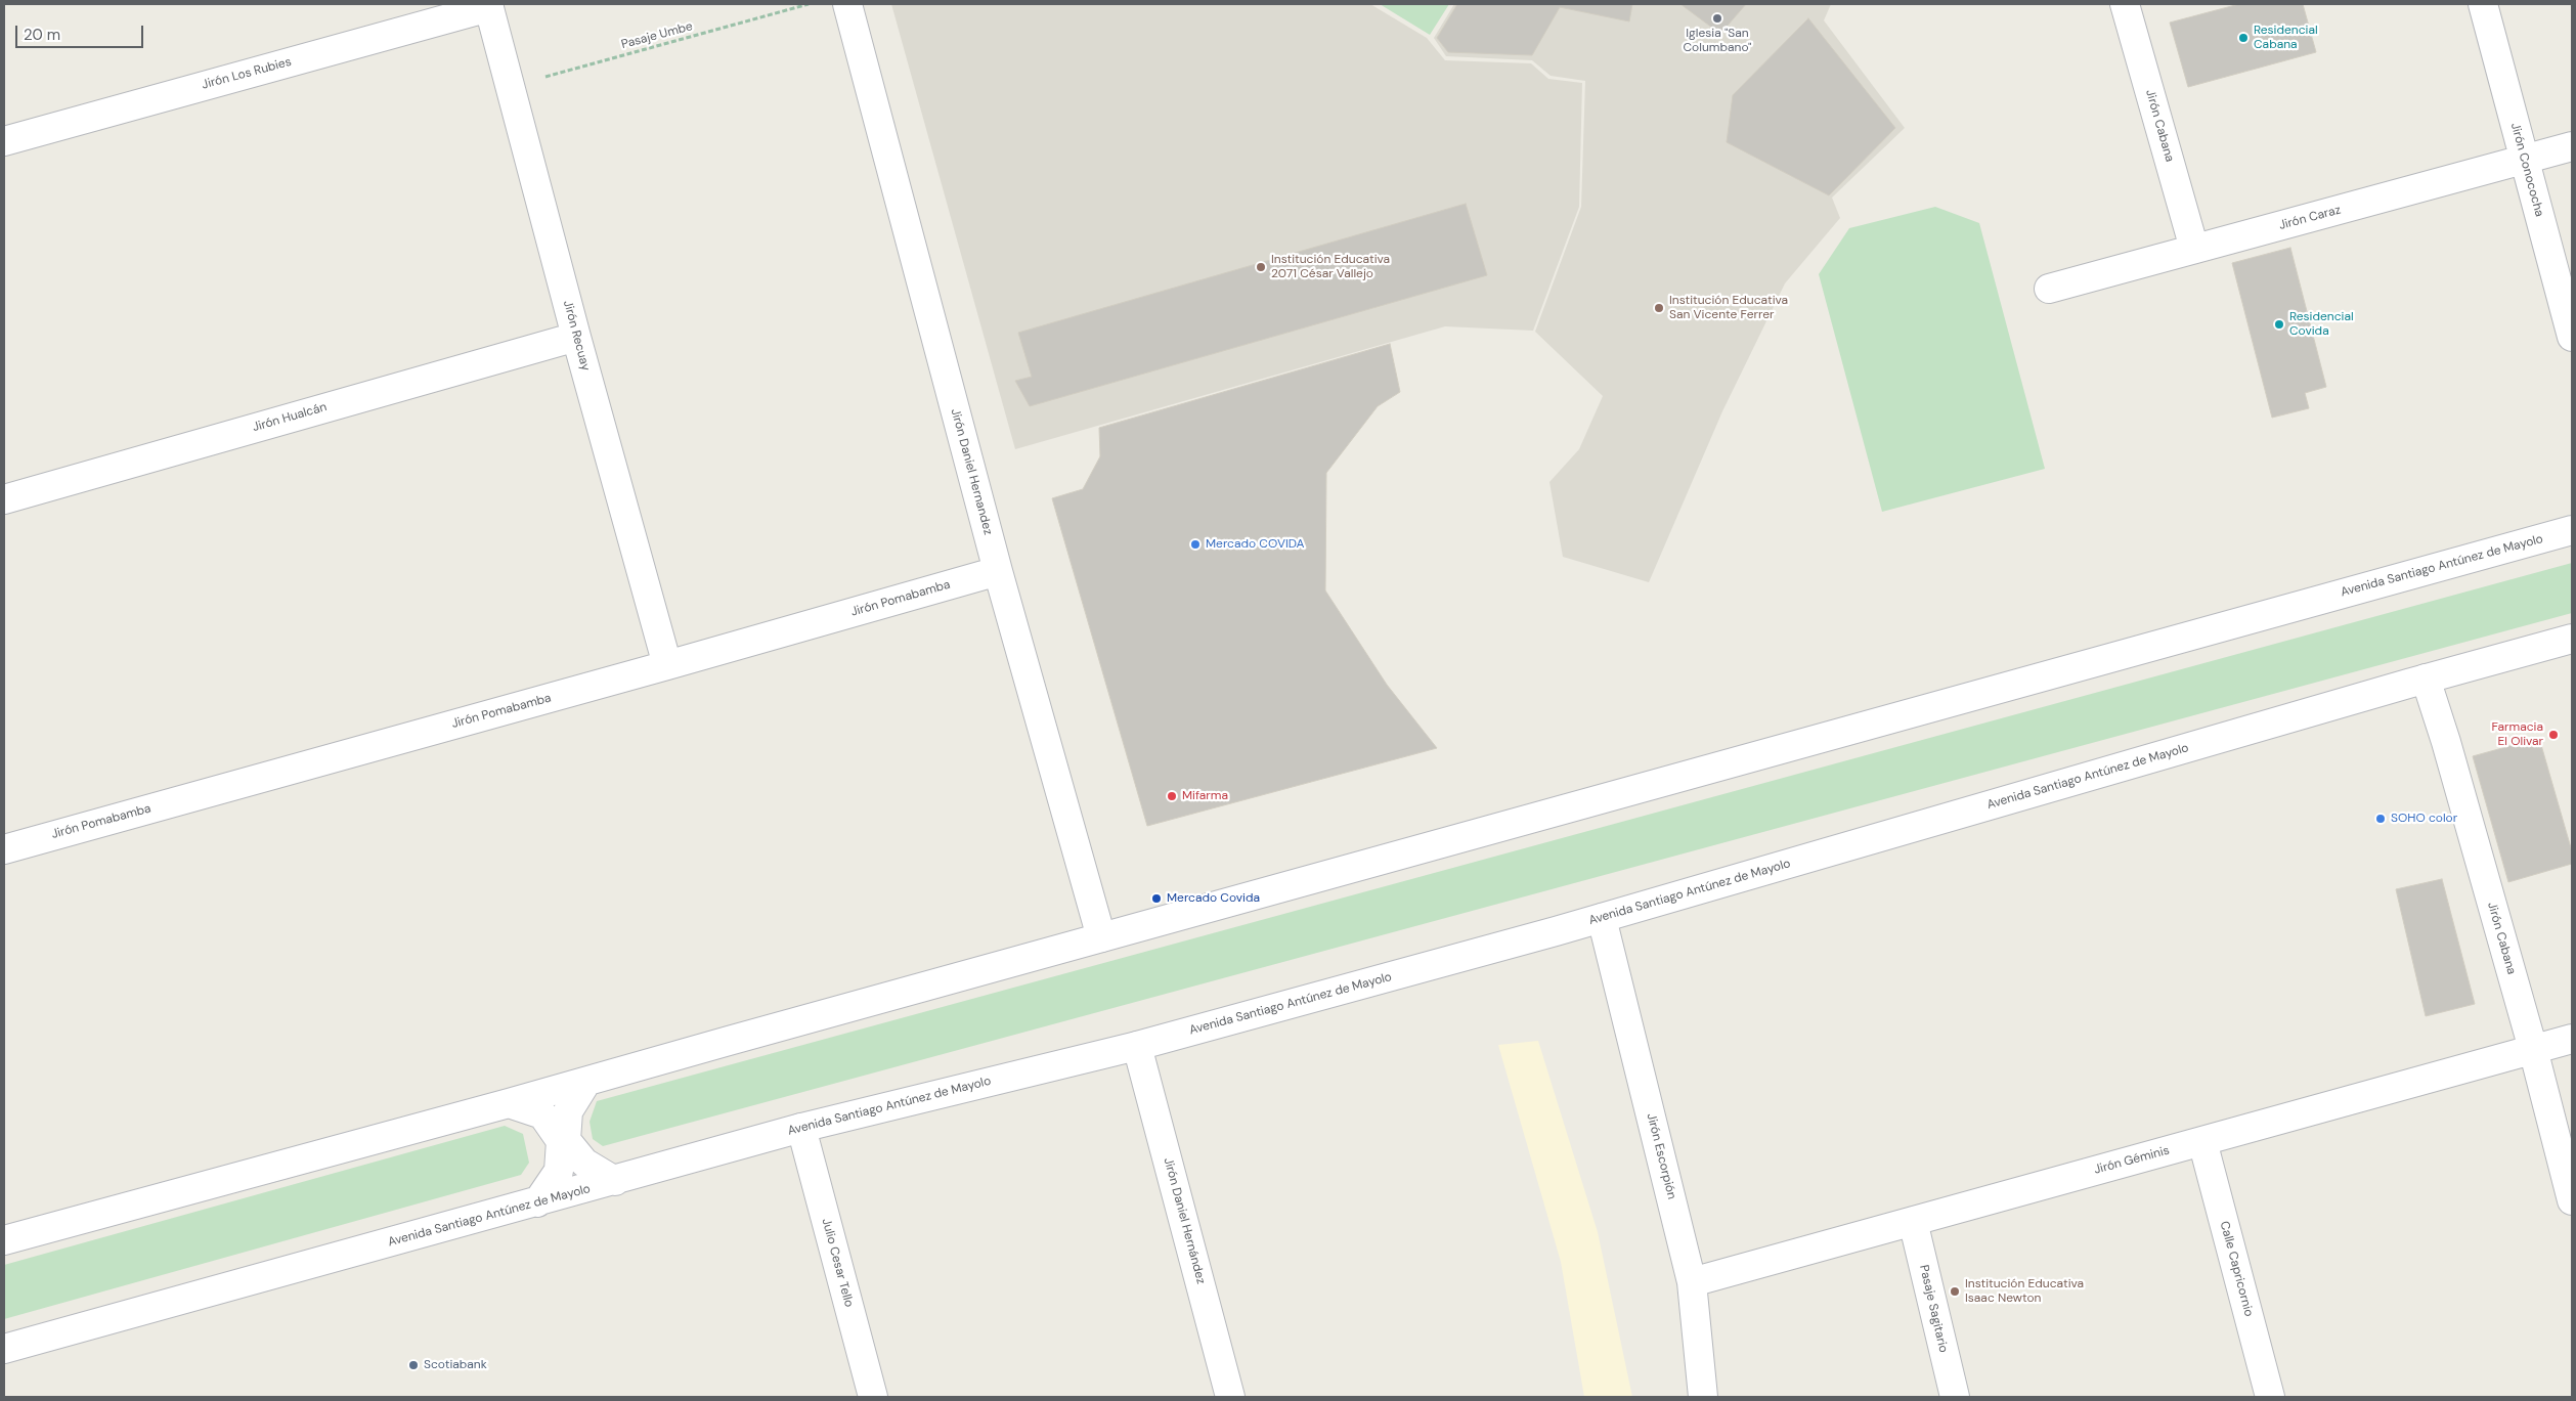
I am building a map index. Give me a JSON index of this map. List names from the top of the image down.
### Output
{
  "streets": {
    "street": [
      "Jirón Los Rubies",
      "Jirón Cabana",
      "Jirón Conococha",
      "Jirón Caraz",
      "Jirón Recuay",
      "Jirón Hualcán",
      "Jirón Daniel Hernandez",
      "Avenida Santiago Antúnez de Mayolo",
      "Jirón Pomabamba",
      "Jirón Escorpión",
      "Jirón Géminis",
      "Jirón Daniel Hernández",
      "Julio Cesar Tello",
      "Calle Capricornio",
      "Pasaje Sagitario"
    ],
    "path": ["Pasaje Umbe"]
  },
  "crossings": [
    ["Pasaje Umbe", "Jirón Recuay"],
    ["Jirón Los Rubies", "Jirón Recuay"],
    ["Jirón Cabana", "Jirón Caraz"],
    ["Jirón Cabana", "Avenida Santiago Antúnez de Mayolo"],
    ["Jirón Cabana", "Jirón Géminis"],
    ["Jirón Conococha", "Jirón Caraz"],
    ["Jirón Recuay", "Jirón Hualcán"],
    ["Jirón Recuay", "Jirón Pomabamba"],
    ["Jirón Daniel Hernandez", "Avenida Santiago Antúnez de Mayolo"],
    ["Jirón Daniel Hernandez", "Jirón Pomabamba"],
    ["Avenida Santiago Antúnez de Mayolo", "Jirón Escorpión"],
    ["Avenida Santiago Antúnez de Mayolo", "Jirón Daniel Hernández"],
    ["Avenida Santiago Antúnez de Mayolo", "Julio Cesar Tello"],
    ["Jirón Escorpión", "Jirón Géminis"],
    ["Jirón Géminis", "Calle Capricornio"],
    ["Jirón Géminis", "Pasaje Sagitario"]
  ],
  "places": [
    "Iglesia \"San Columbano\"",
    "Residencial Cabana",
    "Institución Educativa 2071 César Vallejo",
    "Institución Educativa San Vicente Ferrer",
    "Residencial Covida",
    "Mercado COVIDA",
    "Farmacia El Olivar",
    "Mifarma",
    "SOHO color",
    "Mercado Covida",
    "Institución Educativa Isaac Newton",
    "Scotiabank"
  ],
  "scale_bar": "20 m"
}
